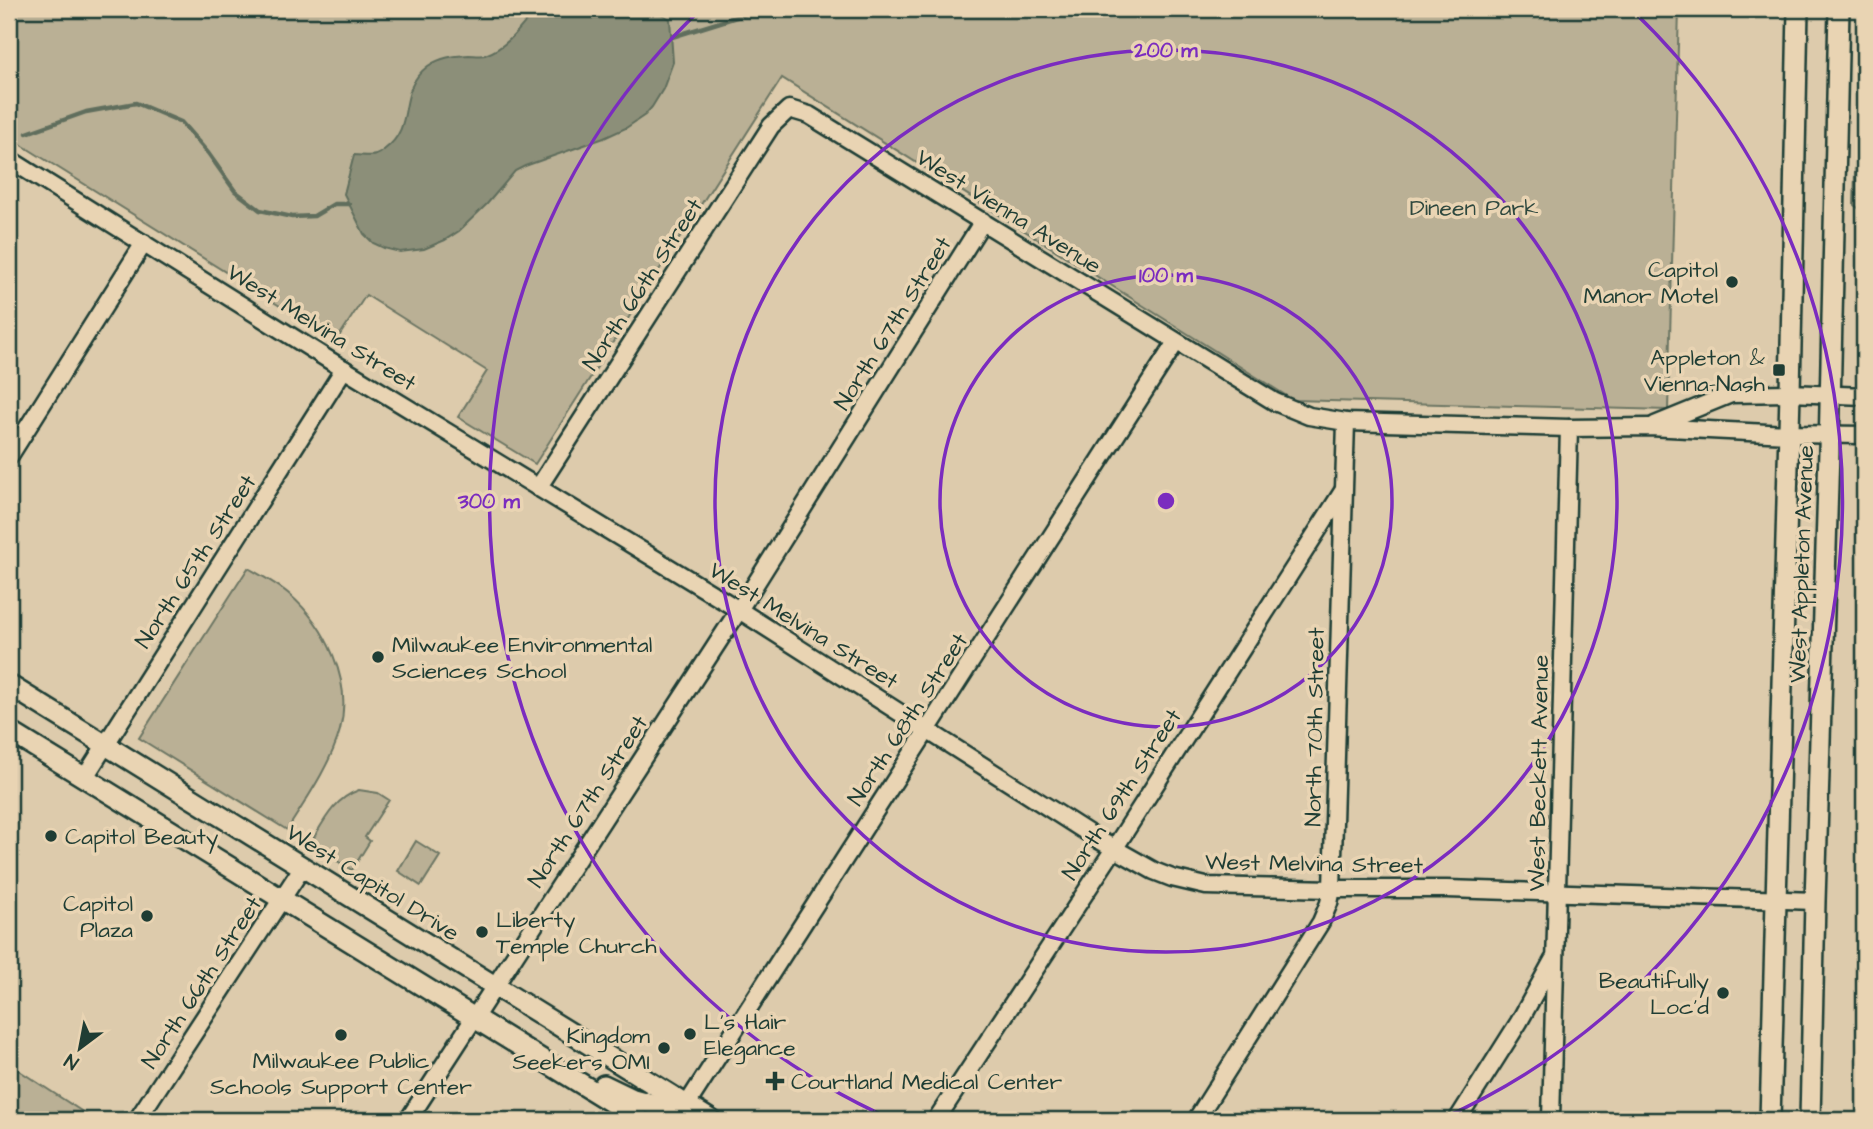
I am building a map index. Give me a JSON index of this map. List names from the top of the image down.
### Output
{
  "streets": {
    "main road": ["West Appleton Avenue", "West Capitol Drive"],
    "street": [
      "West Vienna Avenue",
      "North 66th Street",
      "North 67th Street",
      "West Melvina Street",
      "North 65th Street",
      "North 68th Street",
      "North 70th Street",
      "West Beckett Avenue",
      "North 69th Street"
    ]
  },
  "crossings": [
    ["West Vienna Avenue", "North 66th Street"],
    ["West Vienna Avenue", "North 67th Street"],
    ["West Vienna Avenue", "West Appleton Avenue"],
    ["West Vienna Avenue", "North 68th Street"],
    ["West Vienna Avenue", "North 70th Street"],
    ["West Vienna Avenue", "West Beckett Avenue"],
    ["North 66th Street", "West Melvina Street"],
    ["North 66th Street", "West Capitol Drive"],
    ["North 67th Street", "West Melvina Street"],
    ["North 67th Street", "West Capitol Drive"],
    ["West Melvina Street", "North 65th Street"],
    ["West Melvina Street", "West Appleton Avenue"],
    ["West Melvina Street", "North 68th Street"],
    ["West Melvina Street", "North 70th Street"],
    ["West Melvina Street", "West Beckett Avenue"],
    ["West Melvina Street", "North 69th Street"],
    ["North 65th Street", "West Capitol Drive"],
    ["North 68th Street", "West Capitol Drive"],
    ["North 70th Street", "North 69th Street"]
  ],
  "parks": ["Dineen Park"],
  "places": {
    "other": [
      "Capitol Manor Motel",
      "Milwaukee Environmental Sciences School",
      "Capitol Beauty",
      "Capitol Plaza",
      "Liberty Temple Church",
      "Beautifully Loc'd",
      "L's Hair Elegance",
      "Milwaukee Public Schools Support Center",
      "Kingdom Seekers OMI"
    ],
    "transit": ["Appleton & Vienna-Nash"],
    "health": ["Courtland Medical Center"]
  },
  "north": "bottom left",
  "rings": ["200 m", "100 m", "300 m"]
}
